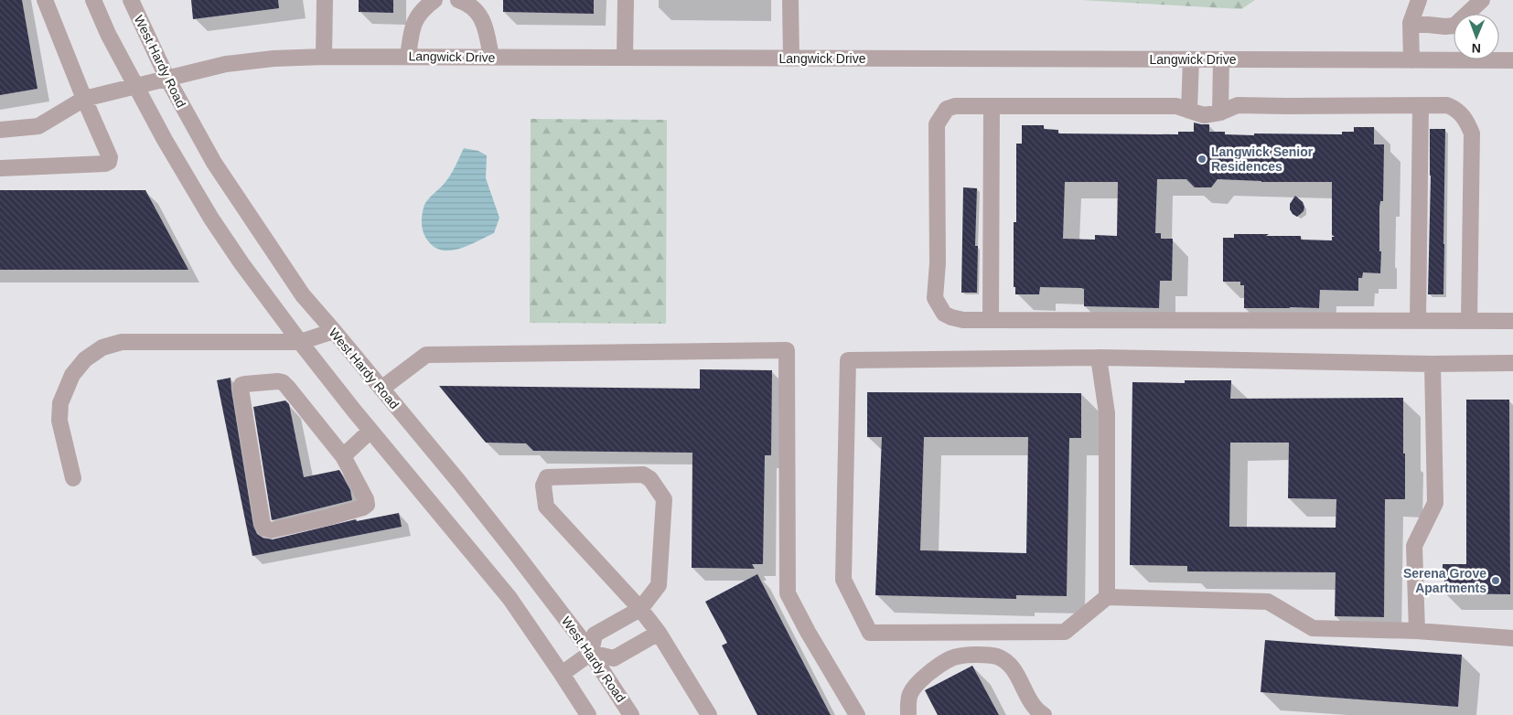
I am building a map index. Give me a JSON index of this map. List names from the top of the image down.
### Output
{
  "streets": {
    "street": ["Langwick Drive", "West Hardy Road"]
  },
  "crossings": [
    ["Langwick Drive", "West Hardy Road"]
  ],
  "places": ["Langwick Senior Residences", "Serena Grove Apartments"],
  "north": "bottom"
}
